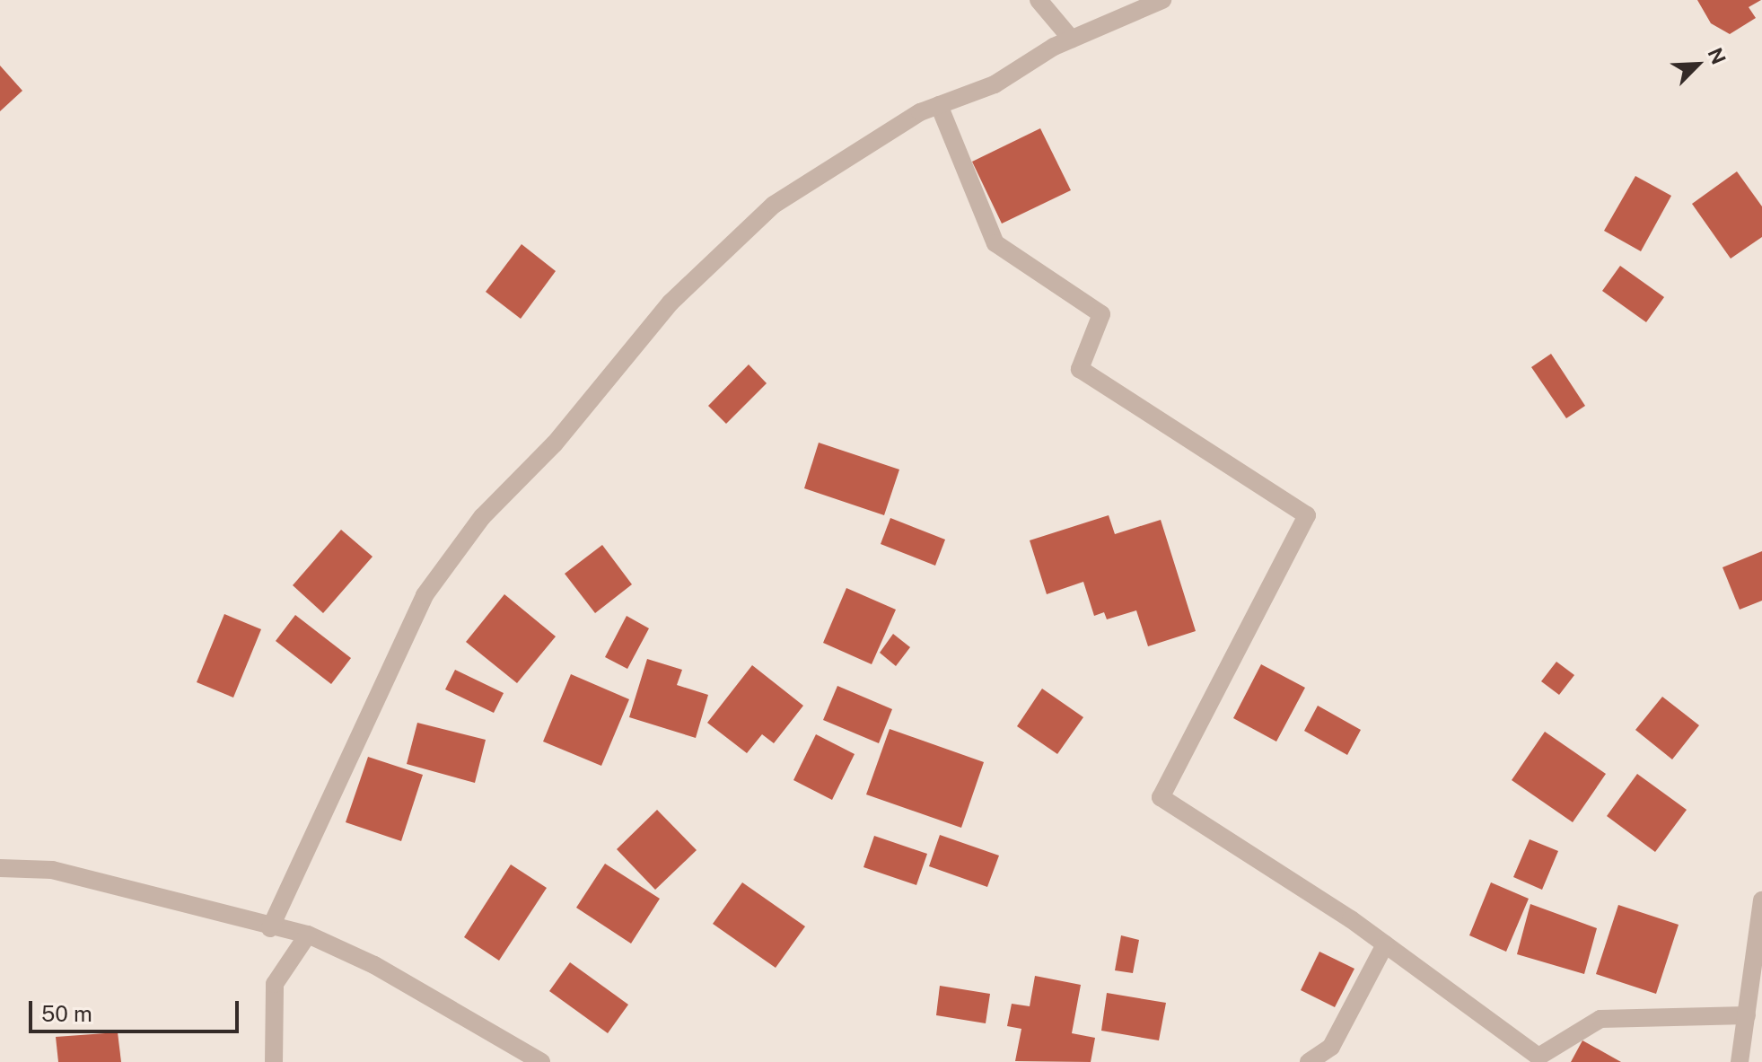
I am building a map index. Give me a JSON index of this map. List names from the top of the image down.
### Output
{
  "scale_bar": "50 m",
  "north": "top right"
}
